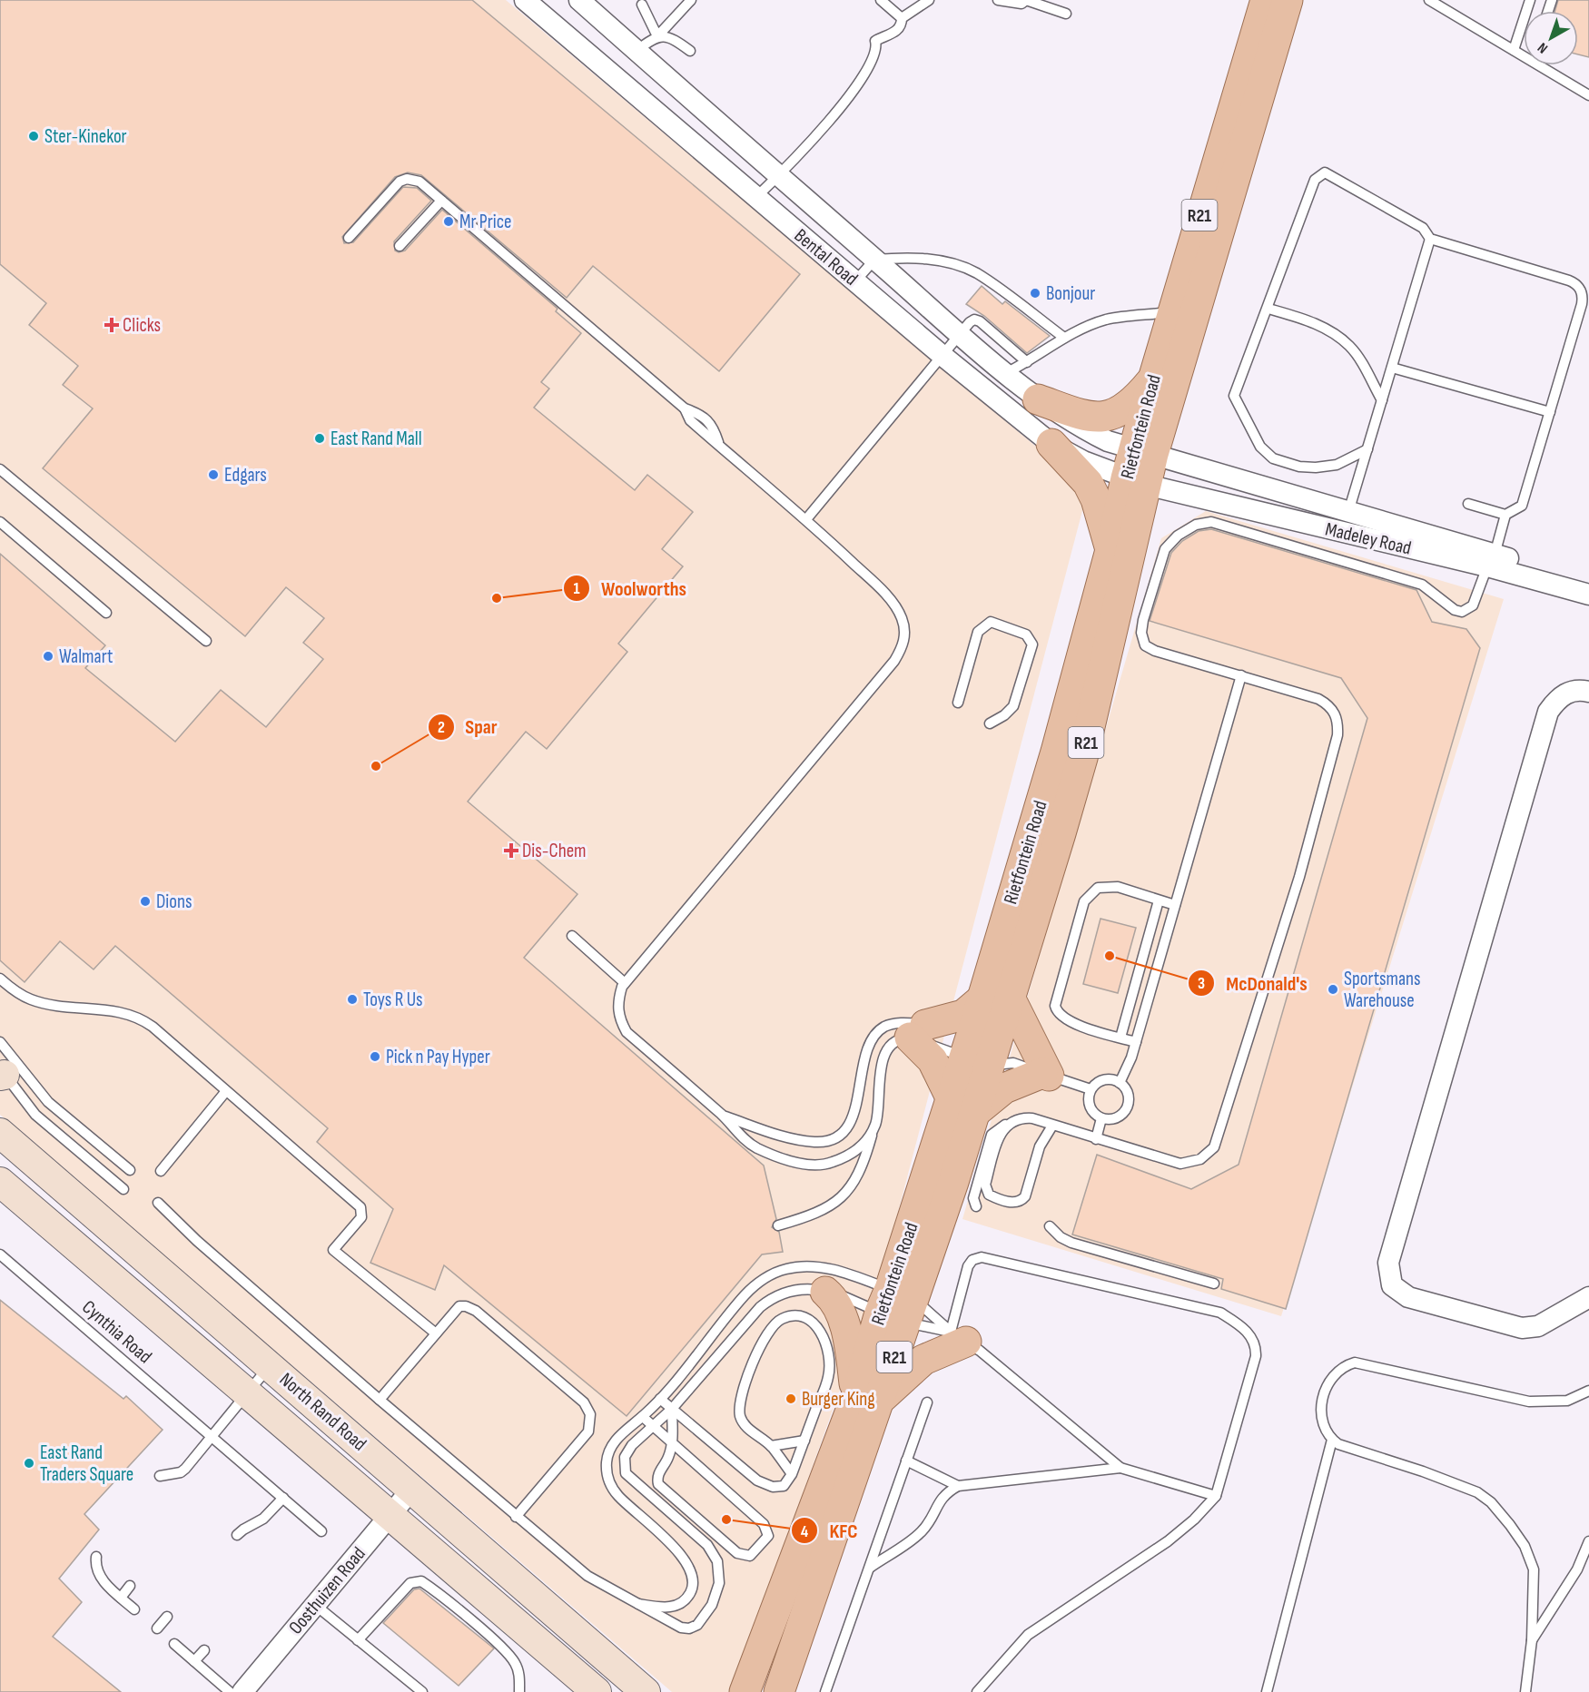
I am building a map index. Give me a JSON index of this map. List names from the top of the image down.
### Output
{
  "streets": {
    "main road": ["R21", "Rietfontein Road", "North Rand Road"],
    "street": ["Bental Road", "Madeley Road", "Oosthuizen Road"],
    "lane": ["Cynthia Road"]
  },
  "crossings": [
    ["Bental Road", "Rietfontein Road"],
    ["Bental Road", "Madeley Road"],
    ["Rietfontein Road", "Madeley Road"],
    ["North Rand Road", "Oosthuizen Road"]
  ],
  "places": {
    "other": [
      "Ster-Kinekor",
      "Mr Price",
      "Bonjour",
      "East Rand Mall",
      "Edgars",
      "Woolworths",
      "Walmart",
      "Spar",
      "Dions",
      "McDonald's",
      "Sportsmans Warehouse",
      "Toys R Us",
      "Pick n Pay Hyper",
      "Burger King",
      "East Rand Traders Square",
      "KFC"
    ],
    "health": ["Clicks", "Dis-Chem"]
  },
  "north": "bottom left"
}
